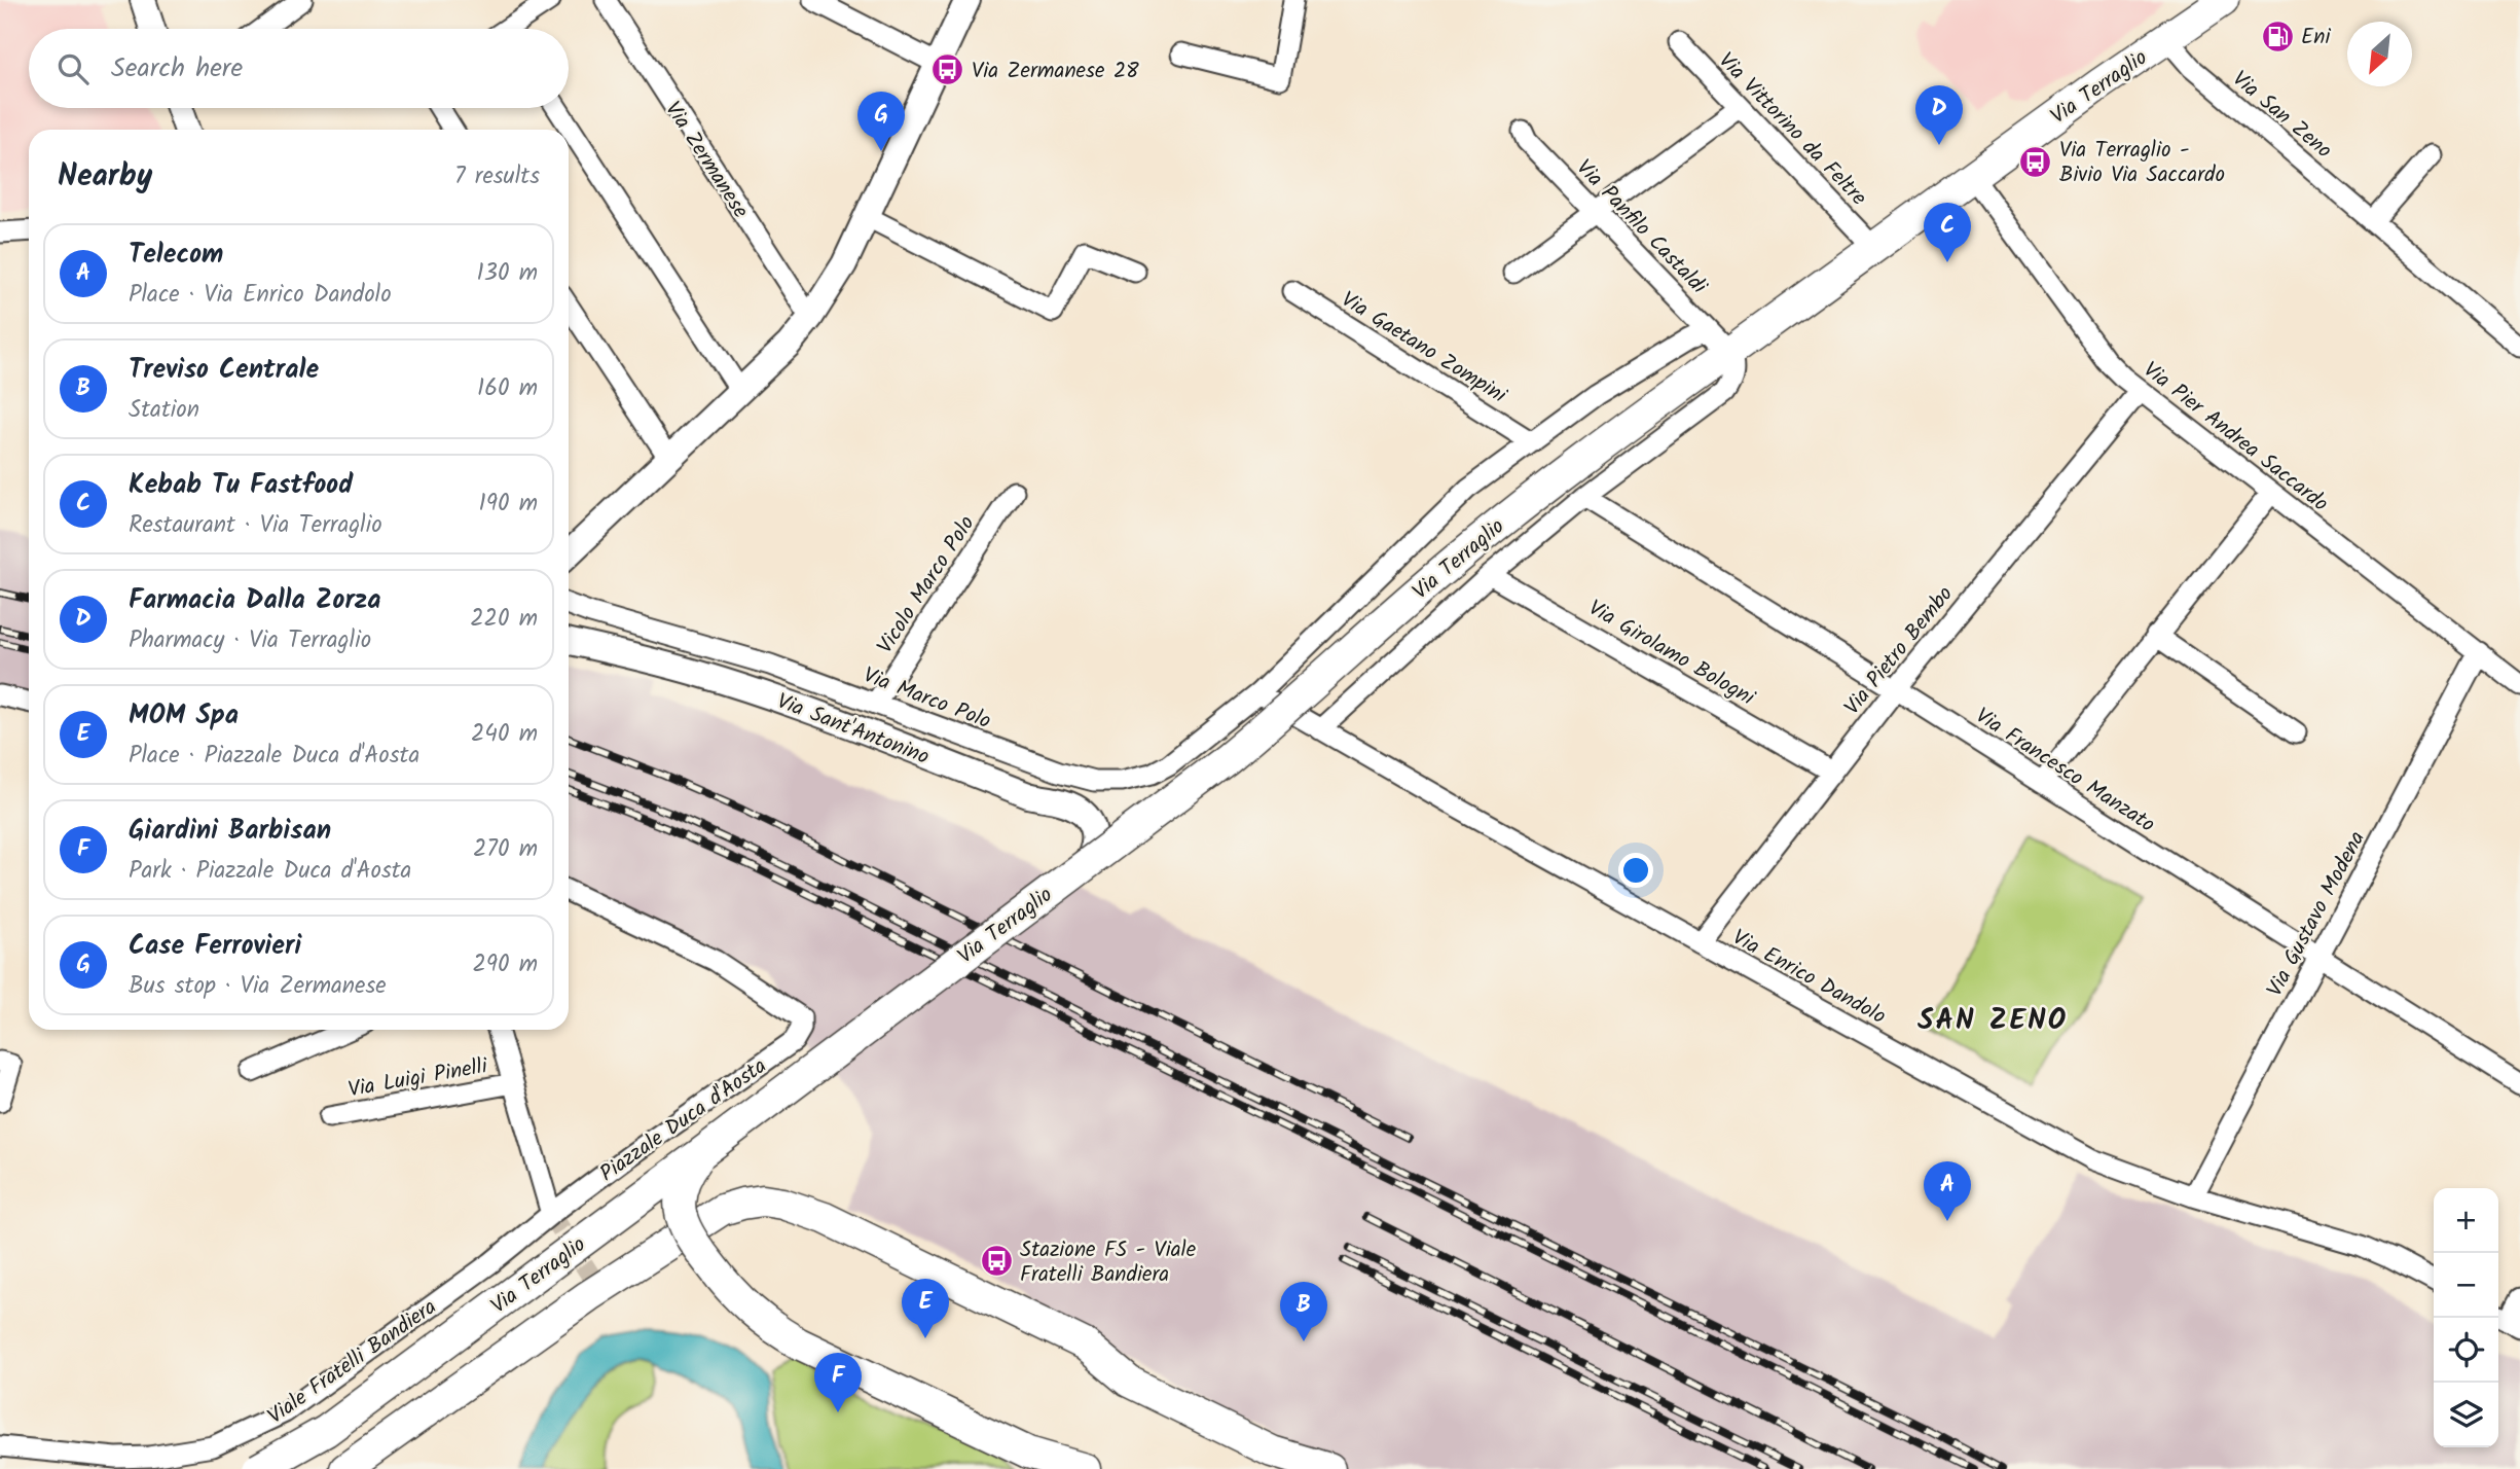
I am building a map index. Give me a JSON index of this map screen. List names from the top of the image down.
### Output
{
  "streets": {
    "main road": ["Via Terraglio", "Piazzale Duca d'Aosta"],
    "street": [
      "Via San Zeno",
      "Via Vittorino da Feltre",
      "Via Zermanese",
      "Via Panfilo Castaldi",
      "Via Gaetano Zompini",
      "Via Pier Andrea Saccardo",
      "Vicolo Marco Polo",
      "Via Pietro Bembo",
      "Via Girolamo Bologni",
      "Via Marco Polo",
      "Via Sant'Antonino",
      "Via Francesco Manzato",
      "Via Gustavo Modena",
      "Via Enrico Dandolo",
      "Via Luigi Pinelli",
      "Viale Fratelli Bandiera"
    ]
  },
  "crossings": [
    ["Via Terraglio", "Via San Zeno"],
    ["Via Terraglio", "Via Vittorino da Feltre"],
    ["Via Terraglio", "Via Panfilo Castaldi"],
    ["Via Terraglio", "Via Gaetano Zompini"],
    ["Via Terraglio", "Via Pier Andrea Saccardo"],
    ["Via Terraglio", "Via Girolamo Bologni"],
    ["Via Terraglio", "Via Marco Polo"],
    ["Via Terraglio", "Via Sant'Antonino"],
    ["Via Terraglio", "Via Francesco Manzato"],
    ["Via Terraglio", "Via Enrico Dandolo"],
    ["Via Terraglio", "Piazzale Duca d'Aosta"],
    ["Via Pier Andrea Saccardo", "Via Pietro Bembo"],
    ["Via Pier Andrea Saccardo", "Via Gustavo Modena"],
    ["Vicolo Marco Polo", "Via Marco Polo"],
    ["Via Pietro Bembo", "Via Girolamo Bologni"],
    ["Via Pietro Bembo", "Via Francesco Manzato"],
    ["Via Pietro Bembo", "Via Enrico Dandolo"],
    ["Via Marco Polo", "Via Enrico Dandolo"],
    ["Via Francesco Manzato", "Via Gustavo Modena"],
    ["Via Gustavo Modena", "Via Enrico Dandolo"],
    ["Via Luigi Pinelli", "Piazzale Duca d'Aosta"],
    ["Via Luigi Pinelli", "Viale Fratelli Bandiera"],
    ["Piazzale Duca d'Aosta", "Viale Fratelli Bandiera"]
  ],
  "districts": ["SAN ZENO"],
  "places": {
    "fuel station": ["Eni"],
    "bus stop": ["Via Zermanese 28", "Via Terraglio - Bivio Via Saccardo", "Stazione FS - Viale Fratelli Bandiera"]
  },
  "north": "bottom left",
  "page": {
    "search": "Search here",
    "pins": [
      "D",
      "G",
      "C",
      "A",
      "E",
      "B",
      "F"
    ],
    "heading": ["Nearby", "7 results"],
    "list": [
      {
        "mark": "A",
        "name": "Telecom",
        "note": "Place · Via Enrico Dandolo",
        "value": "130 m"
      },
      {
        "mark": "B",
        "name": "Treviso Centrale",
        "note": "Station",
        "value": "160 m"
      },
      {
        "mark": "C",
        "name": "Kebab Tu Fastfood",
        "note": "Restaurant · Via Terraglio",
        "value": "190 m"
      },
      {
        "mark": "D",
        "name": "Farmacia Dalla Zorza",
        "note": "Pharmacy · Via Terraglio",
        "value": "220 m"
      },
      {
        "mark": "E",
        "name": "MOM Spa",
        "note": "Place · Piazzale Duca d'Aosta",
        "value": "240 m"
      },
      {
        "mark": "F",
        "name": "Giardini Barbisan",
        "note": "Park · Piazzale Duca d'Aosta",
        "value": "270 m"
      },
      {
        "mark": "G",
        "name": "Case Ferrovieri",
        "note": "Bus stop · Via Zermanese",
        "value": "290 m"
      }
    ],
    "map_buttons": ["+", "−"]
  }
}
